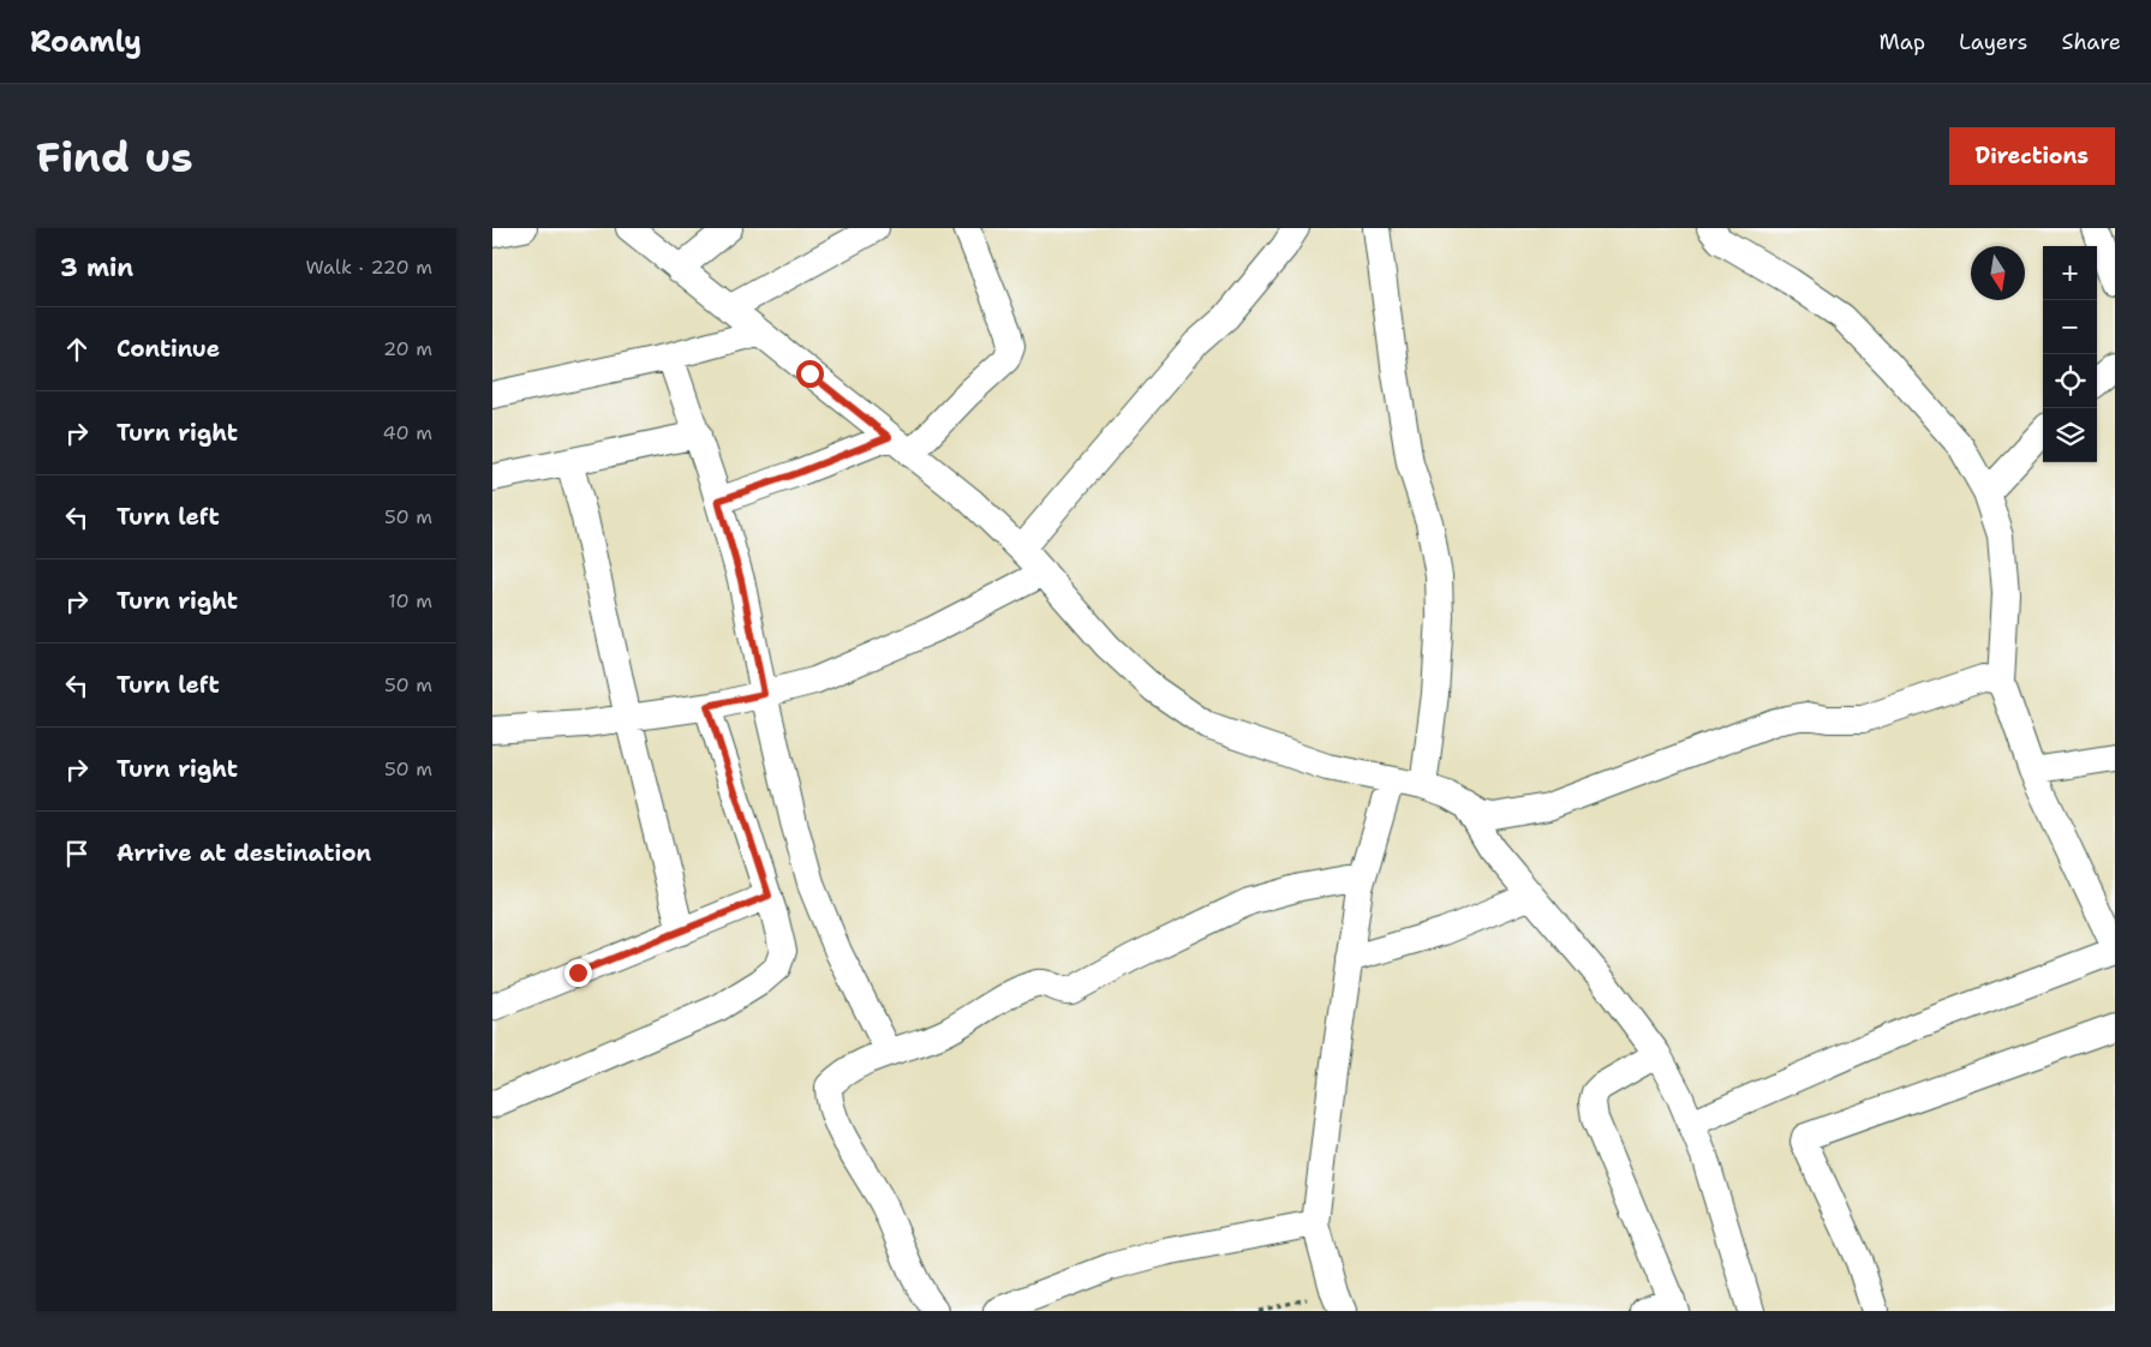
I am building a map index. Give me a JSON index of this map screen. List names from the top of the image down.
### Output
{
  "north": "bottom",
  "page": {
    "header": "Roamly",
    "nav": ["Map", "Layers", "Share"],
    "buttons": "Directions",
    "title": "Find us",
    "heading": ["3 min", "Walk · 220 m"],
    "map_buttons": ["+", "−"],
    "list": [
      ["Continue", "20 m"],
      ["Turn right", "40 m"],
      ["Turn left", "50 m"],
      ["Turn right", "10 m"],
      ["Turn left", "50 m"],
      ["Turn right", "50 m"],
      "Arrive at destination"
    ]
  }
}
